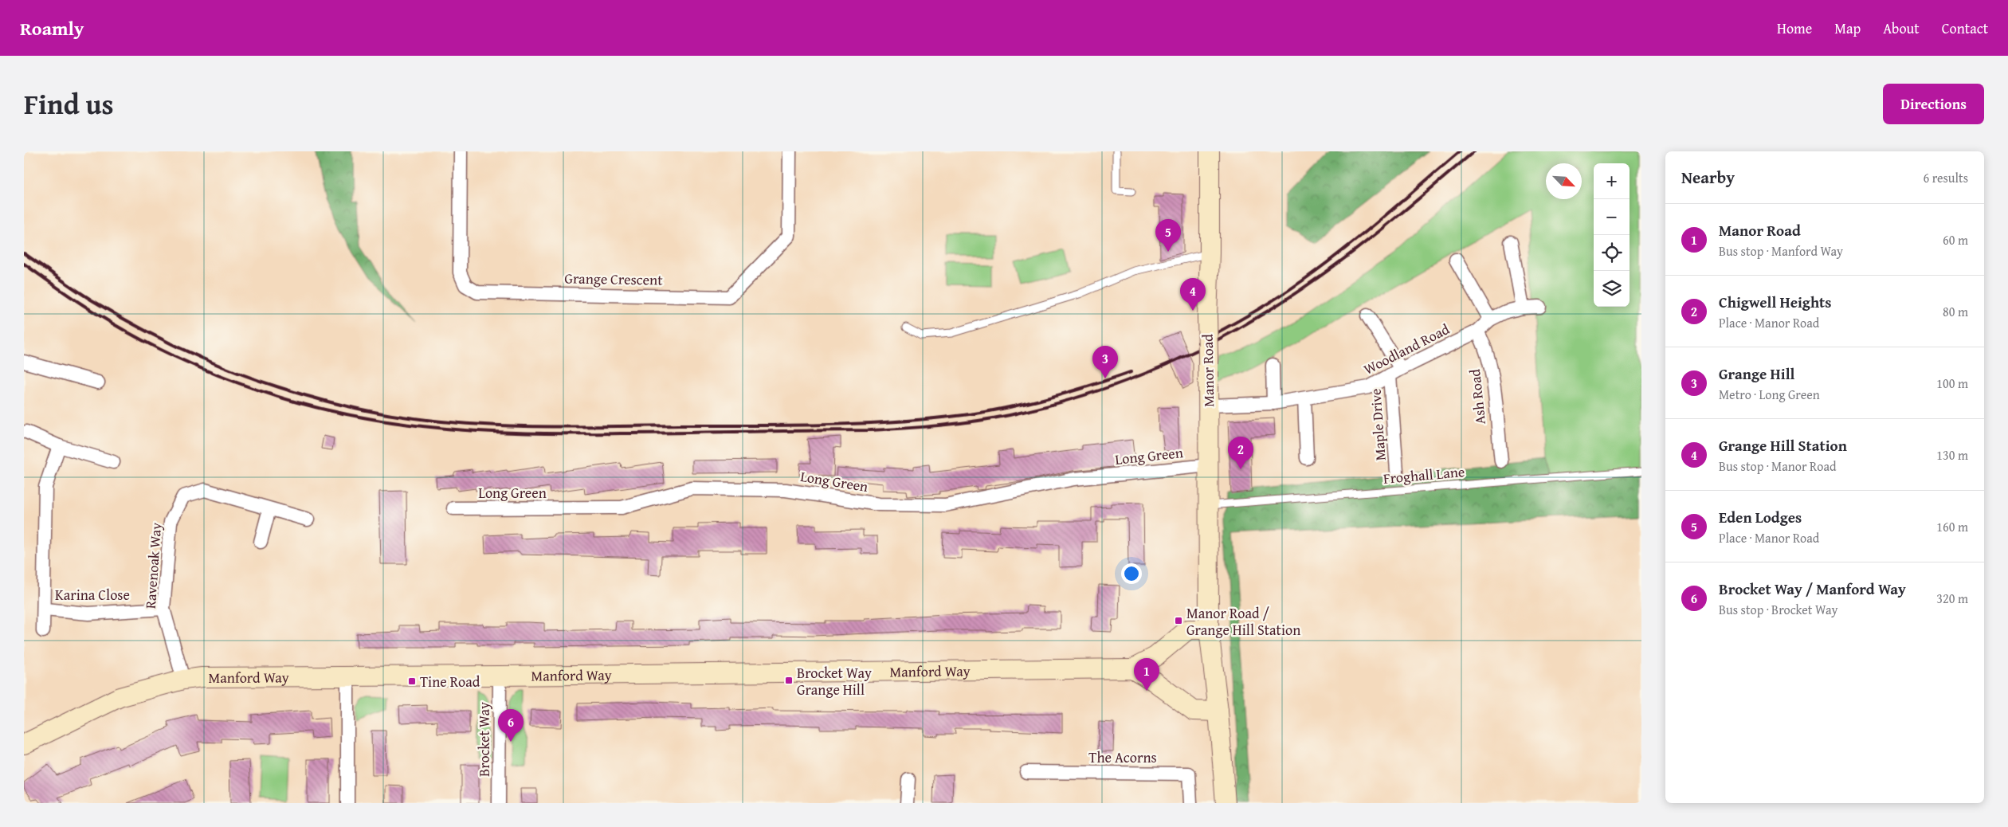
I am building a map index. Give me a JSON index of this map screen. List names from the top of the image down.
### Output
{
  "streets": {
    "street": [
      "Grange Crescent",
      "Woodland Road",
      "Manor Road",
      "Ash Road",
      "Maple Drive",
      "Long Green",
      "Ravenoak Way",
      "Karina Close",
      "Manford Way",
      "Brocket Way",
      "The Acorns"
    ],
    "lane": ["Froghall Lane"]
  },
  "crossings": [
    ["Woodland Road", "Manor Road"],
    ["Woodland Road", "Ash Road"],
    ["Woodland Road", "Maple Drive"],
    ["Manor Road", "Long Green"],
    ["Manor Road", "Froghall Lane"],
    ["Manor Road", "Manford Way"],
    ["Ravenoak Way", "Karina Close"],
    ["Ravenoak Way", "Manford Way"],
    ["Manford Way", "Brocket Way"]
  ],
  "places": {
    "transit": ["Manor Road / Grange Hill Station", "Brocket Way Grange Hill", "Tine Road"]
  },
  "north": "bottom right",
  "page": {
    "header": "Roamly",
    "nav": [
      "Home",
      "Map",
      "About",
      "Contact"
    ],
    "title": "Find us",
    "buttons": "Directions",
    "heading": ["Nearby", "6 results"],
    "map_buttons": ["+", "−"],
    "list": [
      {
        "mark": "1",
        "name": "Manor Road",
        "note": "Bus stop · Manford Way",
        "value": "60 m"
      },
      {
        "mark": "2",
        "name": "Chigwell Heights",
        "note": "Place · Manor Road",
        "value": "80 m"
      },
      {
        "mark": "3",
        "name": "Grange Hill",
        "note": "Metro · Long Green",
        "value": "100 m"
      },
      {
        "mark": "4",
        "name": "Grange Hill Station",
        "note": "Bus stop · Manor Road",
        "value": "130 m"
      },
      {
        "mark": "5",
        "name": "Eden Lodges",
        "note": "Place · Manor Road",
        "value": "160 m"
      },
      {
        "mark": "6",
        "name": "Brocket Way / Manford Way",
        "note": "Bus stop · Brocket Way",
        "value": "320 m"
      }
    ],
    "pins": [
      "5",
      "4",
      "3",
      "2",
      "1",
      "6"
    ]
  }
}
